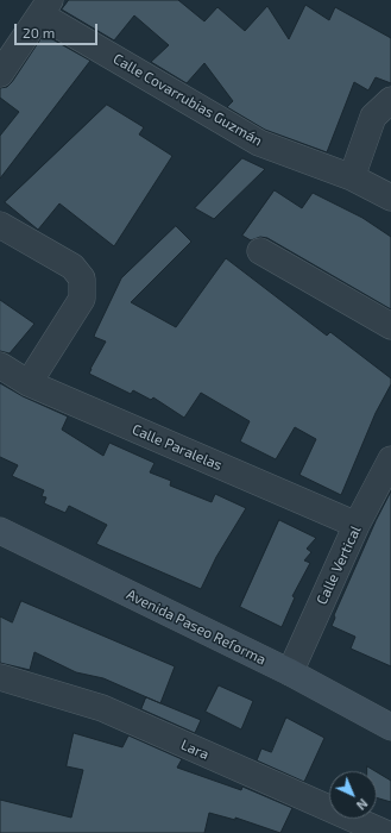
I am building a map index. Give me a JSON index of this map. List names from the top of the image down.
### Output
{
  "streets": {
    "main road": ["Avenida Paseo Reforma"],
    "street": [
      "Calle Covarrubias Guzmán",
      "Calle Paralelas",
      "Calle Vertical",
      "Lara"
    ]
  },
  "crossings": [
    ["Calle Paralelas", "Calle Vertical"],
    ["Calle Vertical", "Avenida Paseo Reforma"]
  ],
  "scale_bar": "20 m",
  "north": "bottom right"
}
